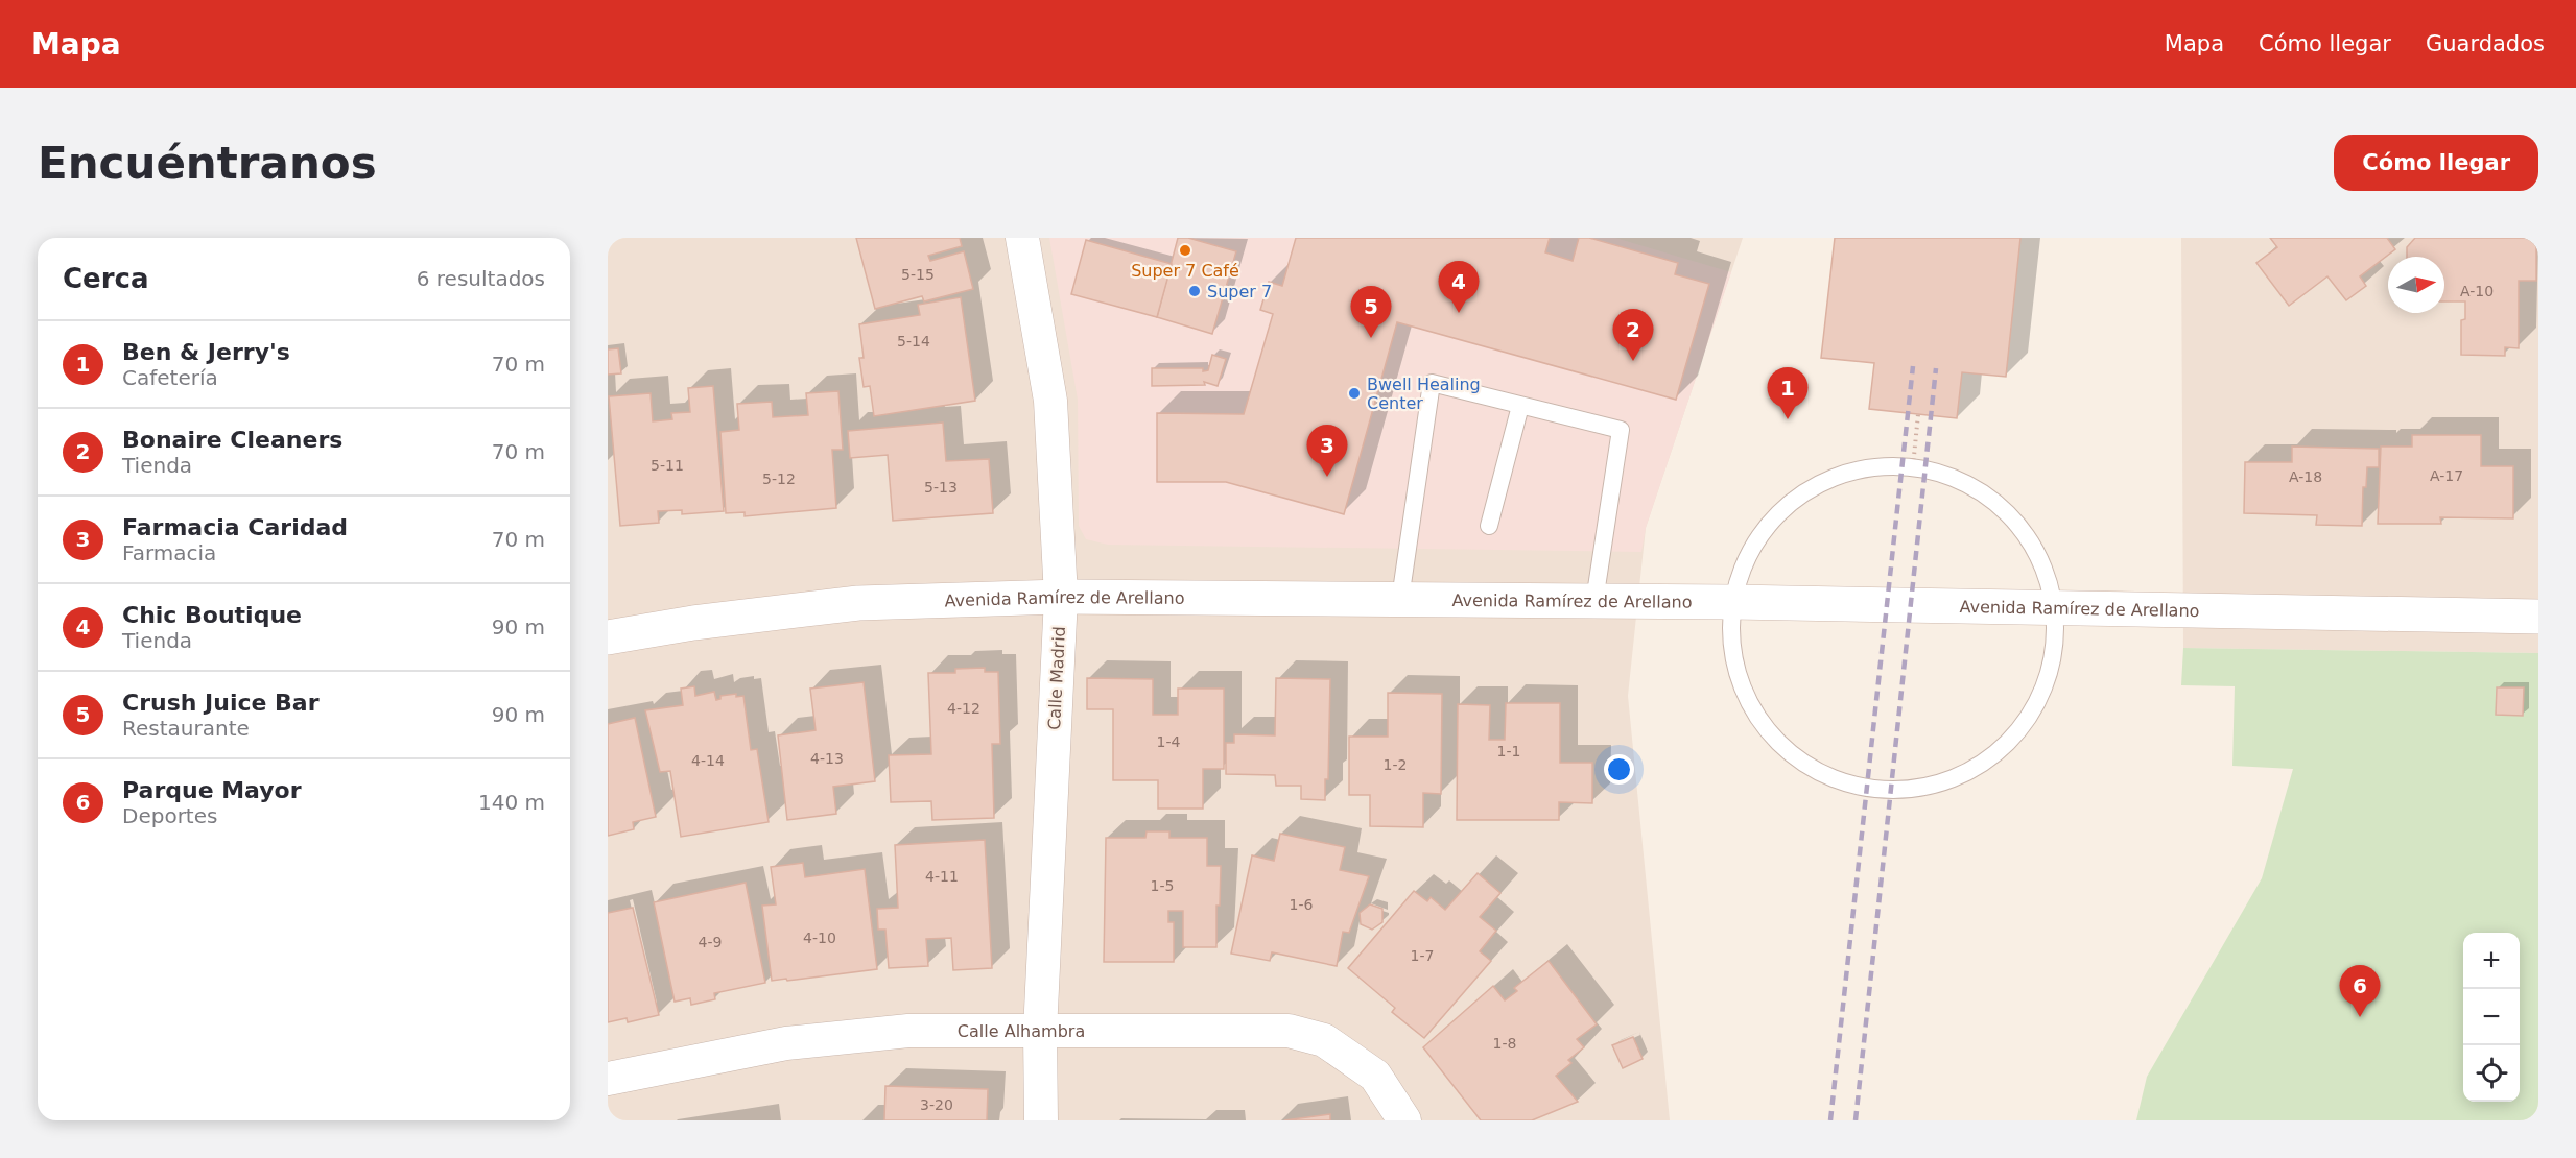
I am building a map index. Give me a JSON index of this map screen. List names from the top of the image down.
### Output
{
  "streets": {
    "street": ["Avenida Ramírez de Arellano", "Calle Madrid", "Calle Alhambra"]
  },
  "crossings": [
    ["Avenida Ramírez de Arellano", "Calle Madrid"],
    ["Calle Madrid", "Calle Alhambra"]
  ],
  "places": ["Super 7 Café", "Super 7", "Bwell Healing Center"],
  "house_numbers": [
    "5-15",
    "A-10",
    "5-14",
    "5-11",
    "A-17",
    "A-18",
    "5-12",
    "5-13",
    "4-12",
    "1-4",
    "1-1",
    "4-13",
    "4-14",
    "1-2",
    "4-11",
    "1-5",
    "1-6",
    "4-10",
    "4-9",
    "1-7",
    "1-8",
    "3-20"
  ],
  "north": "right",
  "page": {
    "header": "Mapa",
    "nav": ["Mapa", "Cómo llegar", "Guardados"],
    "buttons": "Cómo llegar",
    "title": "Encuéntranos",
    "heading": ["Cerca", "6 resultados"],
    "pins": [
      "4",
      "5",
      "2",
      "1",
      "3",
      "6"
    ],
    "list": [
      {
        "mark": "1",
        "name": "Ben & Jerry's",
        "note": "Cafetería",
        "value": "70 m"
      },
      {
        "mark": "2",
        "name": "Bonaire Cleaners",
        "note": "Tienda",
        "value": "70 m"
      },
      {
        "mark": "3",
        "name": "Farmacia Caridad",
        "note": "Farmacia",
        "value": "70 m"
      },
      {
        "mark": "4",
        "name": "Chic Boutique",
        "note": "Tienda",
        "value": "90 m"
      },
      {
        "mark": "5",
        "name": "Crush Juice Bar",
        "note": "Restaurante",
        "value": "90 m"
      },
      {
        "mark": "6",
        "name": "Parque Mayor",
        "note": "Deportes",
        "value": "140 m"
      }
    ],
    "map_buttons": ["+", "−"]
  }
}
